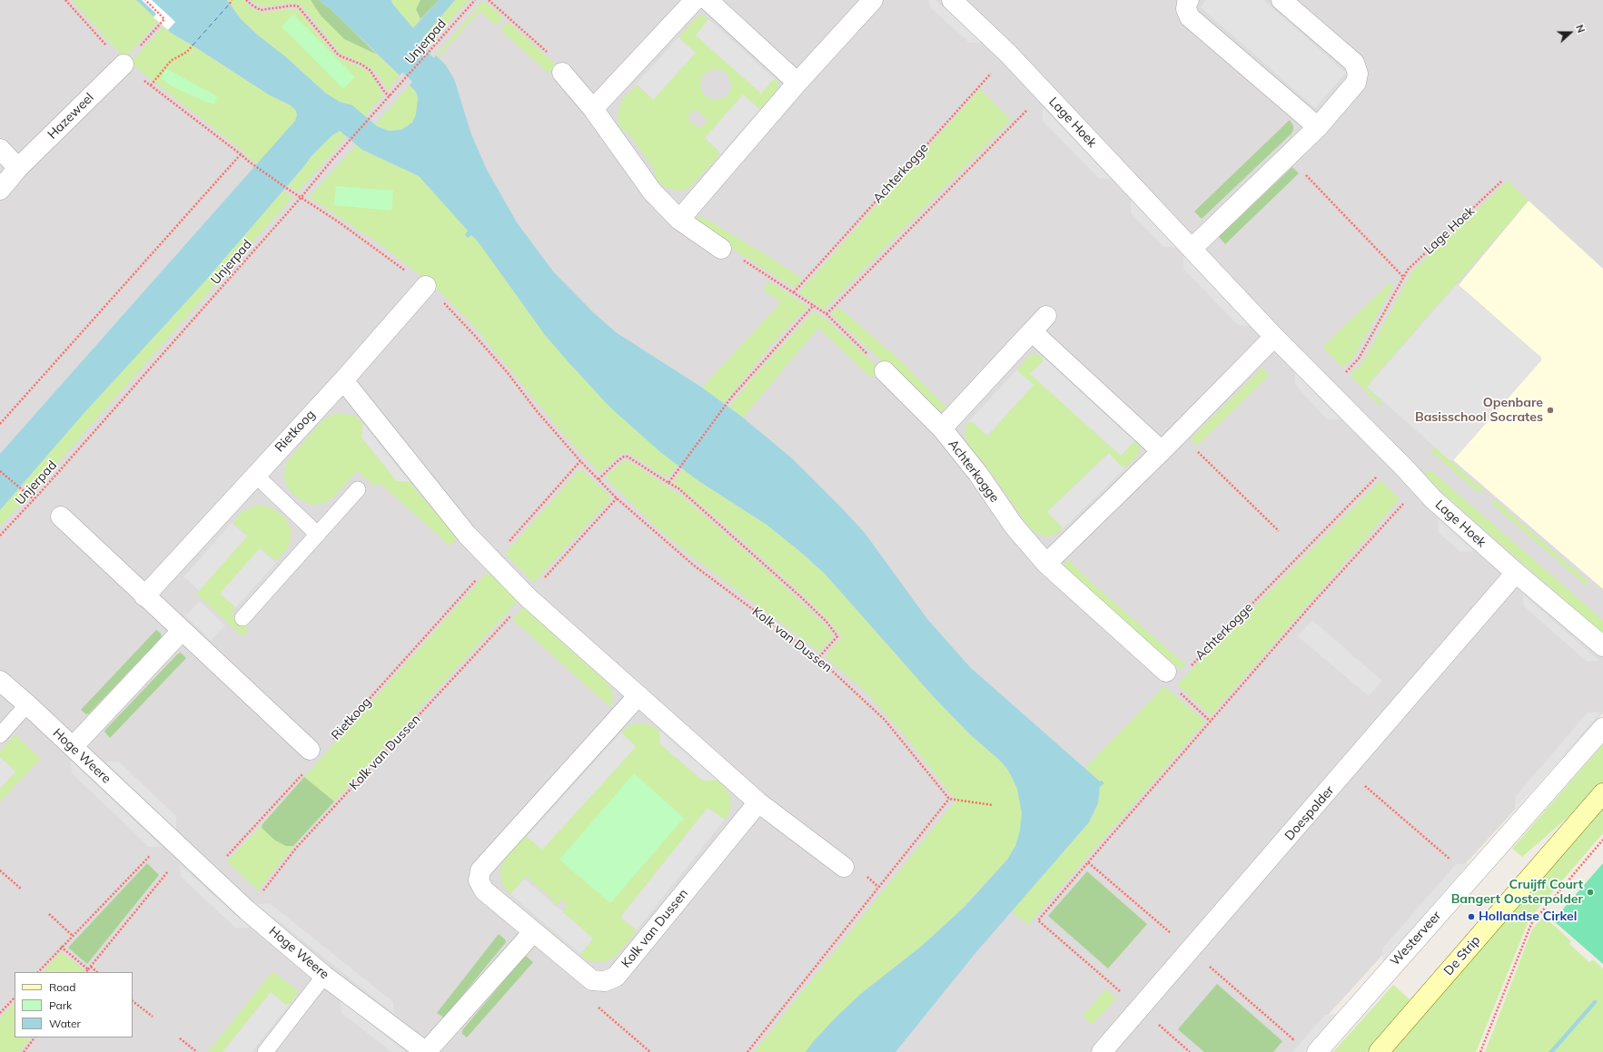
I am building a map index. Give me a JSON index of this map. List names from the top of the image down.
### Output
{
  "streets": {
    "street": [
      "Hazeweel",
      "Lage Hoek",
      "Achterkogge",
      "Rietkoog",
      "Kolk van Dussen",
      "Hoge Weere",
      "Doespolder",
      "Westerveer",
      "De Strip"
    ],
    "path": ["Unjerpad"]
  },
  "crossings": [
    ["Lage Hoek", "Achterkogge"],
    ["Lage Hoek", "Doespolder"],
    ["Kolk van Dussen", "Hoge Weere"]
  ],
  "places": ["Openbare Basisschool Socrates", "Cruijff Court Bangert Oosterpolder", "Hollandse Cirkel"],
  "legend": ["Road", "Park", "Water"],
  "north": "right"
}
